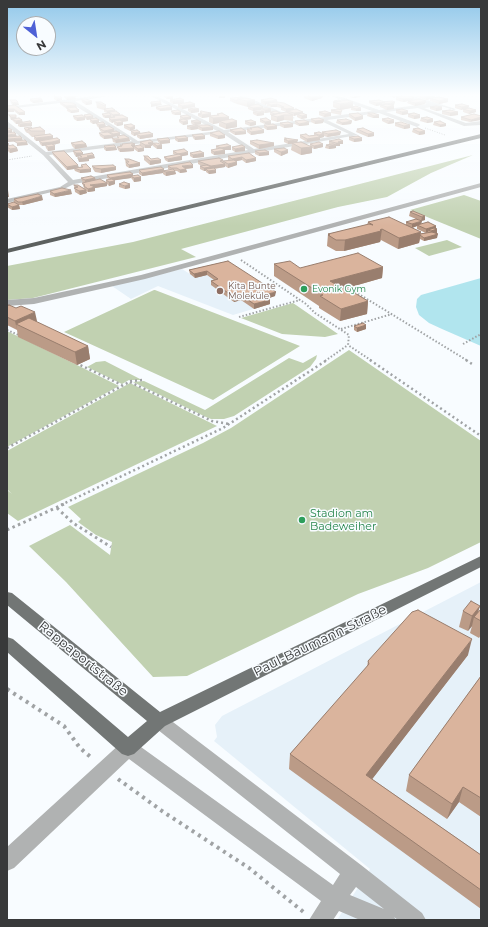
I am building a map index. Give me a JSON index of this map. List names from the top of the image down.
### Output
{
  "streets": {
    "main road": ["Paul-Baumann-Straße", "Rappaportstraße"]
  },
  "crossings": [
    ["Paul-Baumann-Straße", "Rappaportstraße"]
  ],
  "places": ["Evonik Gym", "Kita Bunte Moleküle", "Stadion am Badeweiher"],
  "north": "bottom right"
}
